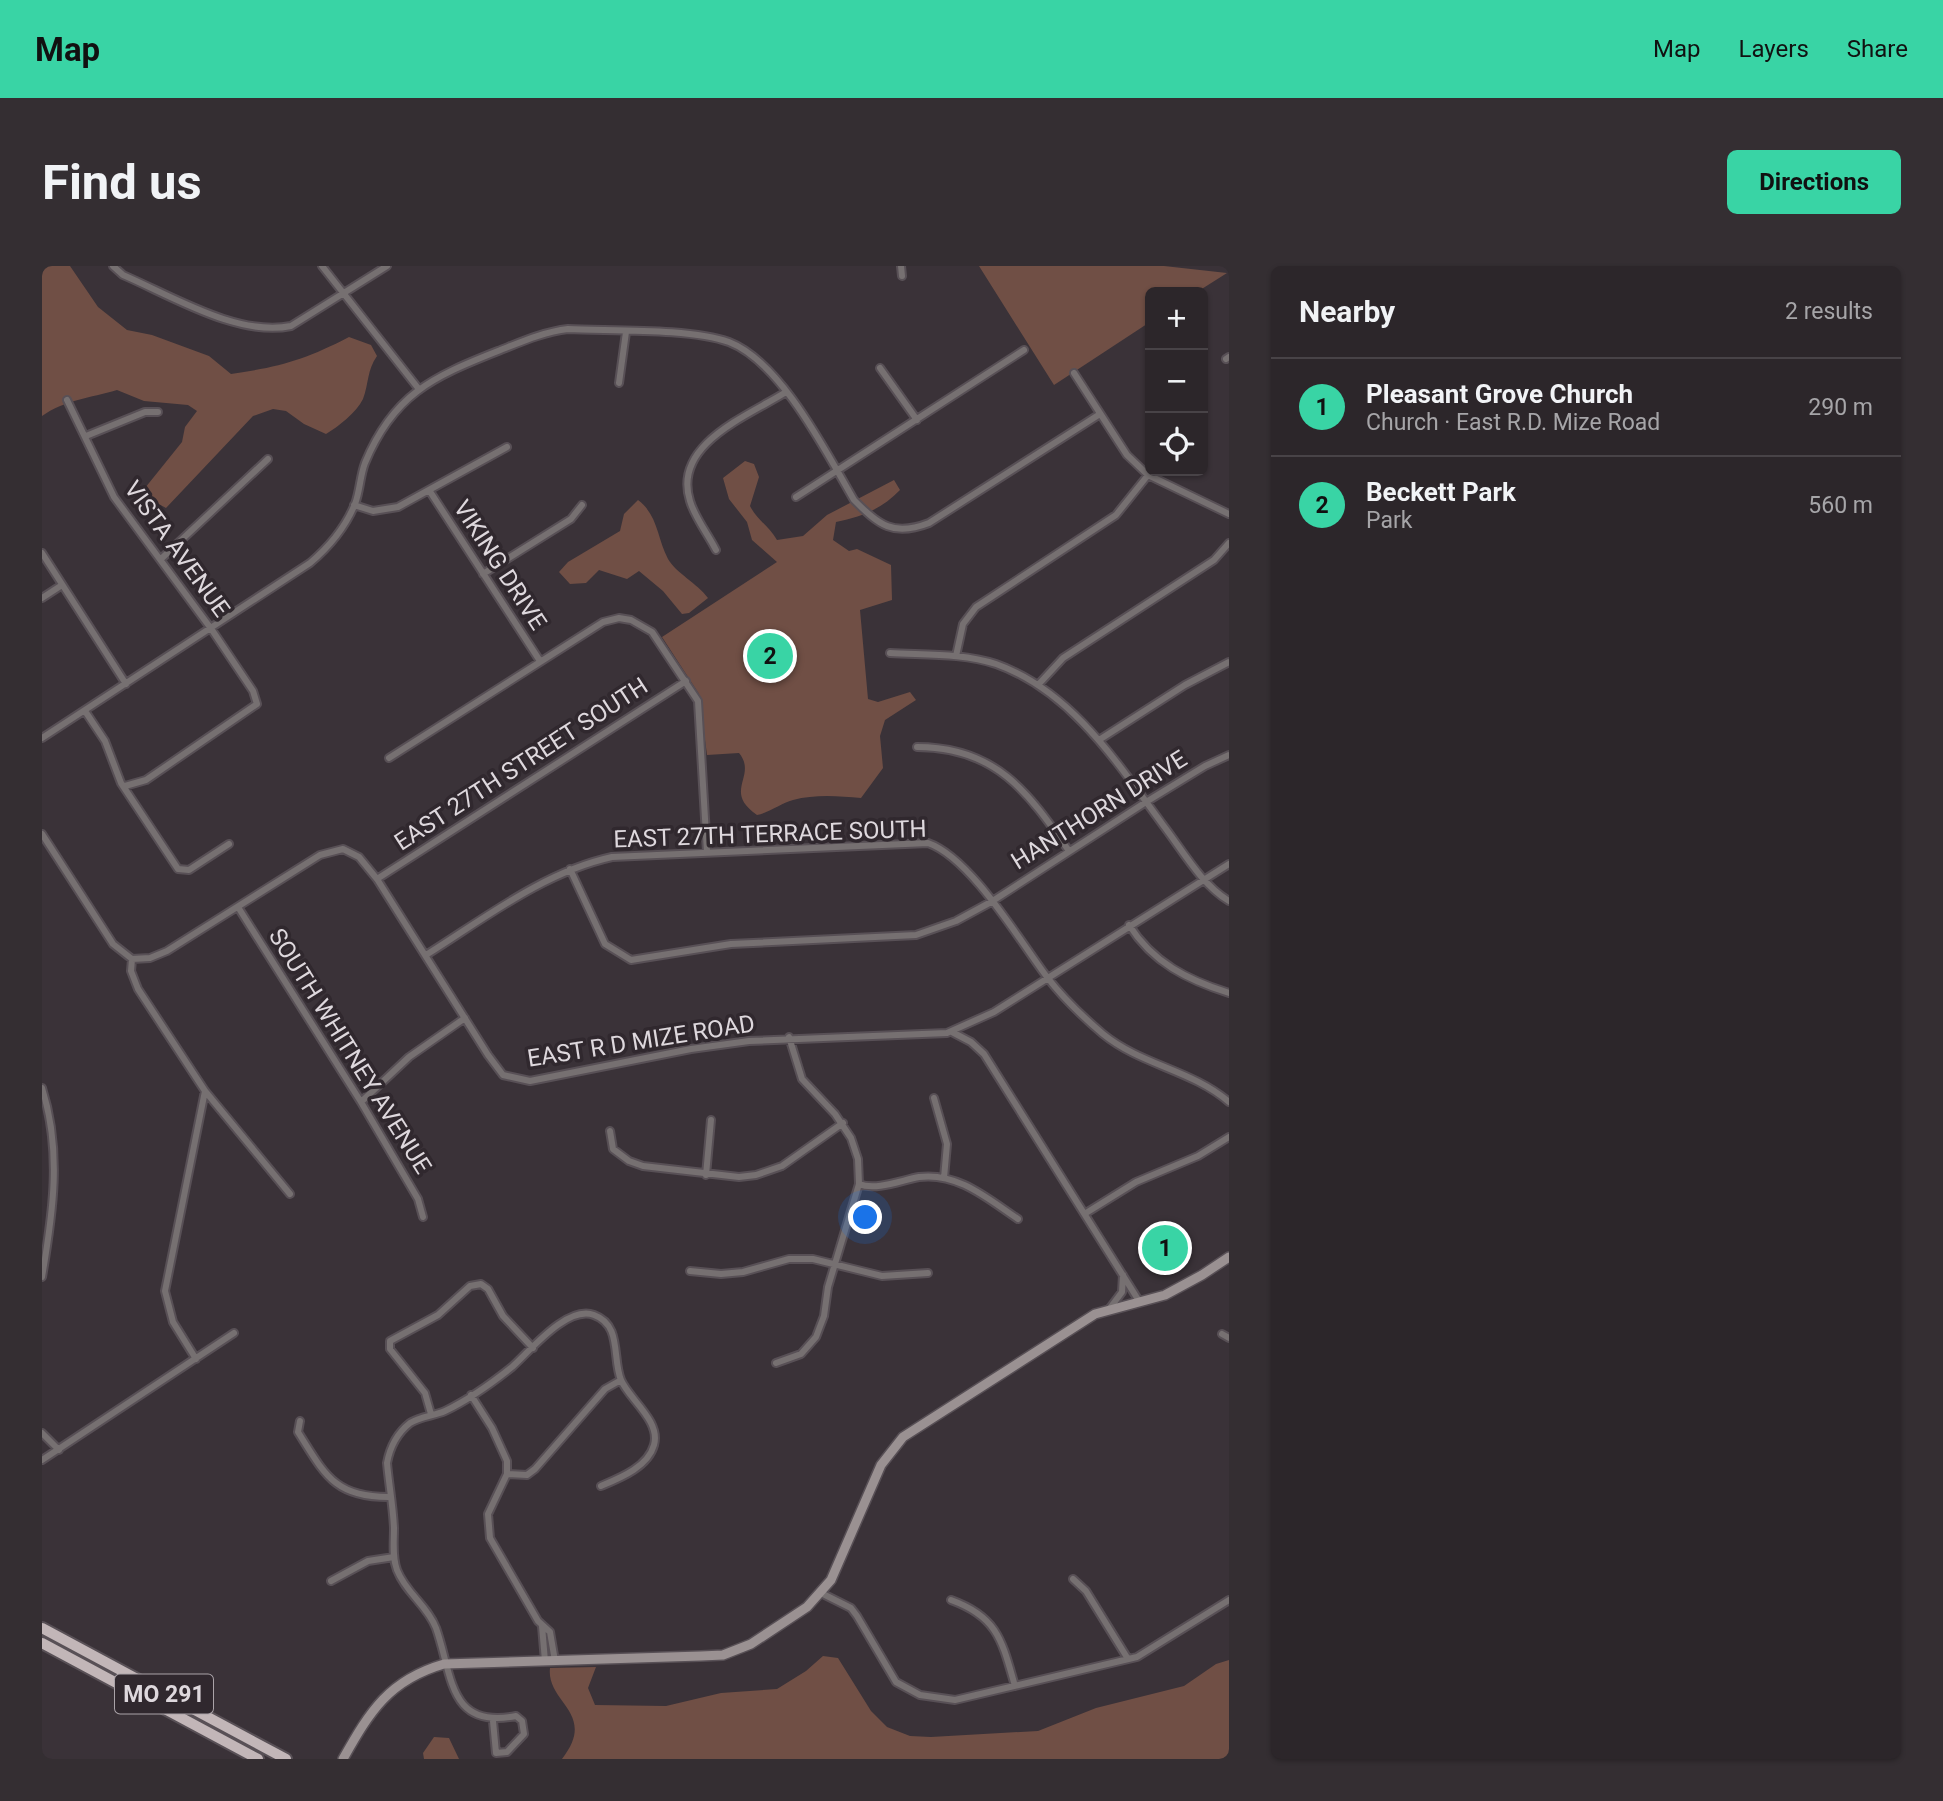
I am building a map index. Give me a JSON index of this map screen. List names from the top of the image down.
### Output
{
  "streets": {
    "highway": ["MO 291"],
    "street": [
      "VISTA AVENUE",
      "VIKING DRIVE",
      "EAST 27TH STREET SOUTH",
      "HANTHORN DRIVE",
      "EAST 27TH TERRACE SOUTH",
      "EAST R D MIZE ROAD",
      "SOUTH WHITNEY AVENUE"
    ]
  },
  "crossings": [
    ["EAST 27TH STREET SOUTH", "EAST R D MIZE ROAD"],
    ["HANTHORN DRIVE", "EAST 27TH TERRACE SOUTH"],
    ["EAST 27TH TERRACE SOUTH", "EAST R D MIZE ROAD"],
    ["EAST R D MIZE ROAD", "SOUTH WHITNEY AVENUE"]
  ],
  "page": {
    "header": "Map",
    "nav": ["Map", "Layers", "Share"],
    "buttons": "Directions",
    "title": "Find us",
    "heading": ["Nearby", "2 results"],
    "map_buttons": ["+", "−"],
    "list": [
      {
        "mark": "1",
        "name": "Pleasant Grove Church",
        "note": "Church · East R.D. Mize Road",
        "value": "290 m"
      },
      {
        "mark": "2",
        "name": "Beckett Park",
        "note": "Park",
        "value": "560 m"
      }
    ],
    "pins": ["2", "1"]
  }
}
